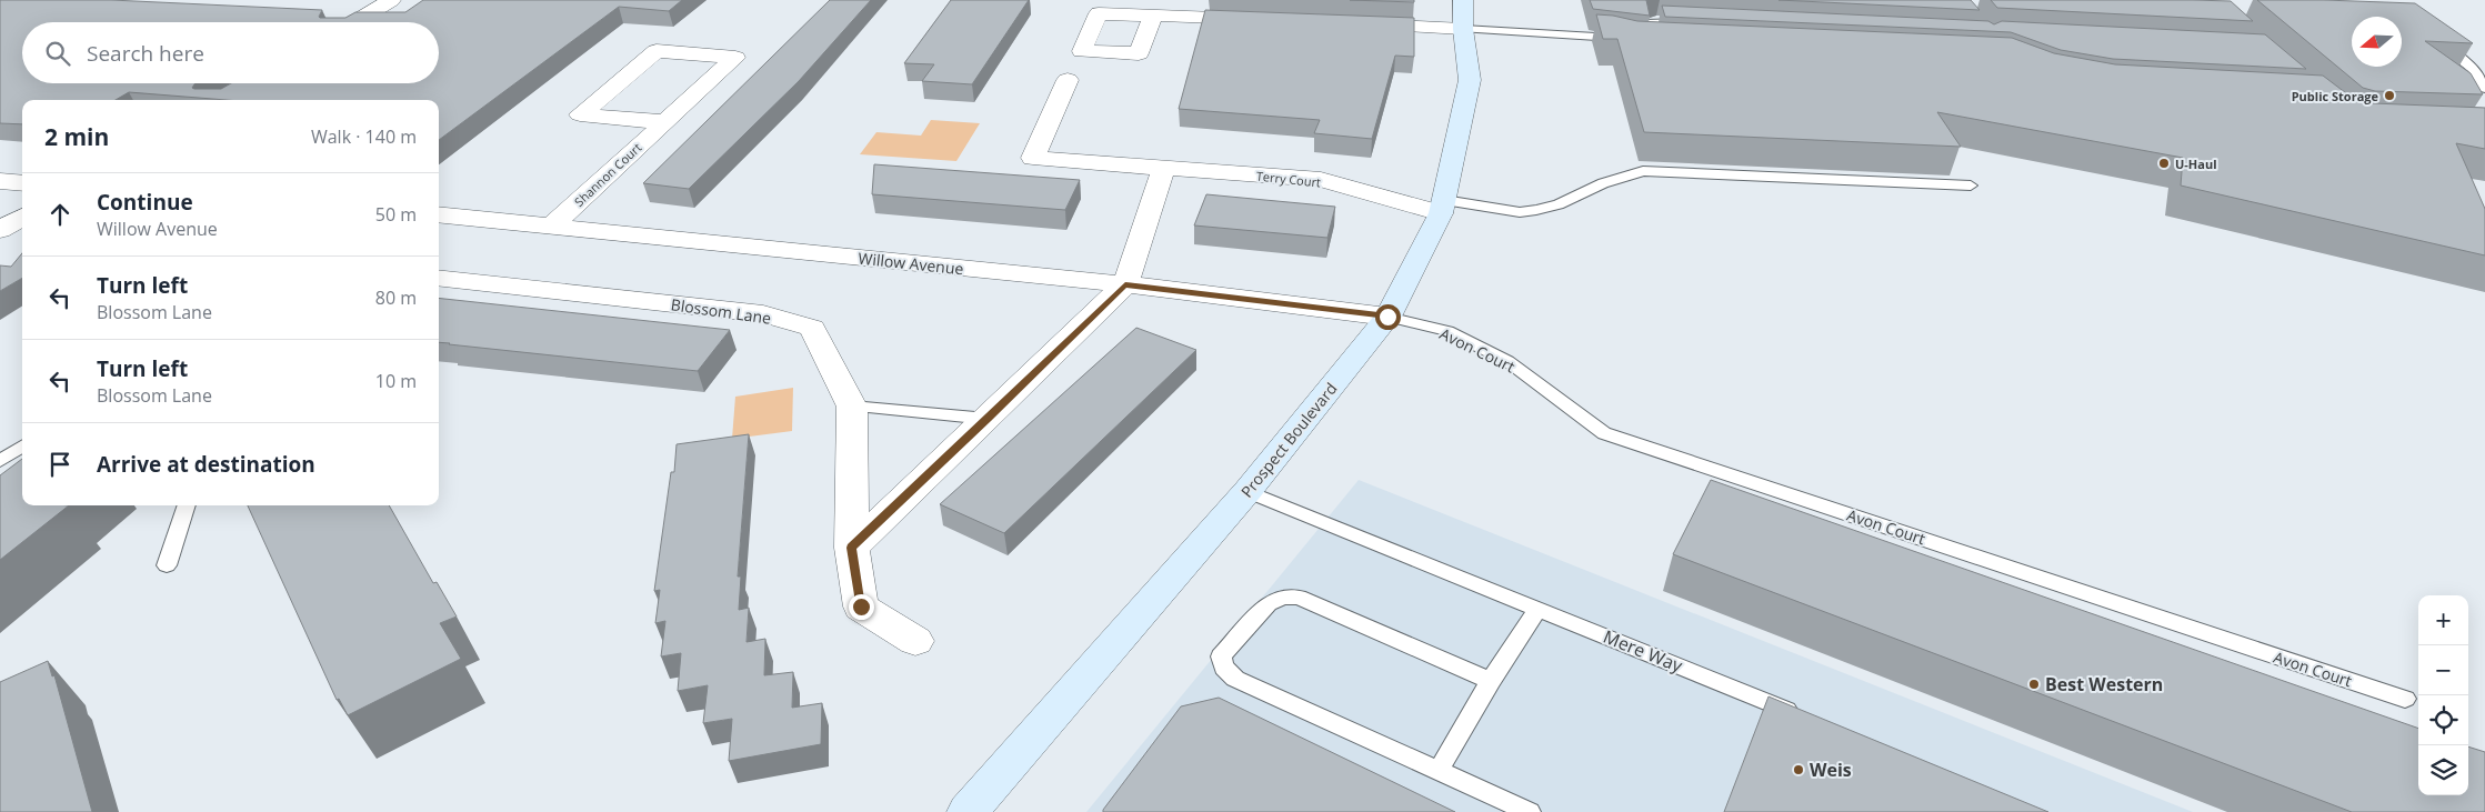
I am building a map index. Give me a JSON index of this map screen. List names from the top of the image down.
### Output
{
  "streets": {
    "street": [
      "Shannon Court",
      "Terry Court",
      "Willow Avenue",
      "Blossom Lane",
      "Prospect Boulevard"
    ],
    "lane": ["Avon Court", "Mere Way"]
  },
  "crossings": [
    ["Shannon Court", "Willow Avenue"],
    ["Terry Court", "Prospect Boulevard"],
    ["Willow Avenue", "Avon Court"],
    ["Willow Avenue", "Prospect Boulevard"],
    ["Avon Court", "Prospect Boulevard"],
    ["Prospect Boulevard", "Mere Way"]
  ],
  "places": [
    "Public Storage",
    "U-Haul",
    "Best Western",
    "Weis"
  ],
  "north": "left",
  "page": {
    "search": "Search here",
    "heading": ["2 min", "Walk · 140 m"],
    "list": [
      ["Continue", "Willow Avenue", "50 m"],
      ["Turn left", "Blossom Lane", "80 m"],
      ["Turn left", "Blossom Lane", "10 m"],
      "Arrive at destination"
    ],
    "map_buttons": ["+", "−"]
  }
}
